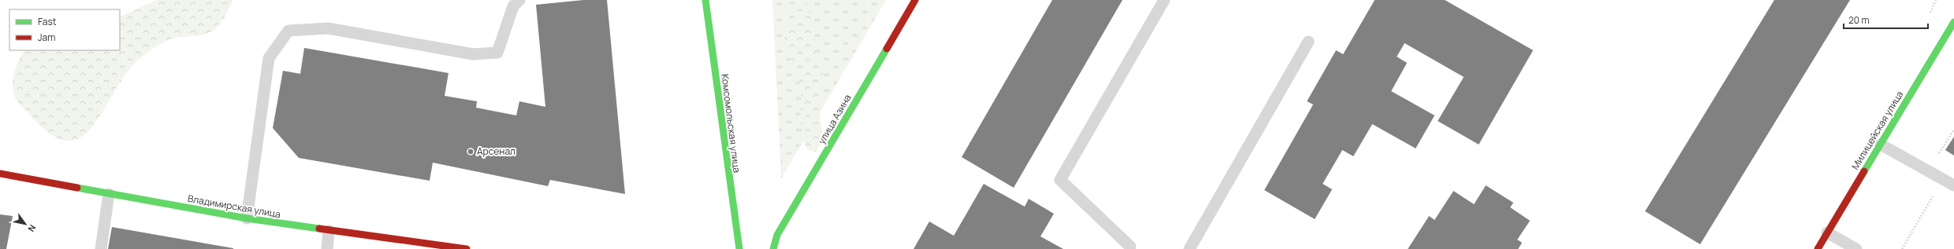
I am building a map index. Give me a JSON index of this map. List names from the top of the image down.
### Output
{
  "streets": {
    "street": [
      "улица Азина",
      "Комсомольская улица",
      "Милицейская улица",
      "Владимирская улица"
    ]
  },
  "places": ["Арсенал"],
  "legend": ["Fast", "Jam"],
  "scale_bar": "20 m",
  "north": "bottom right"
}
